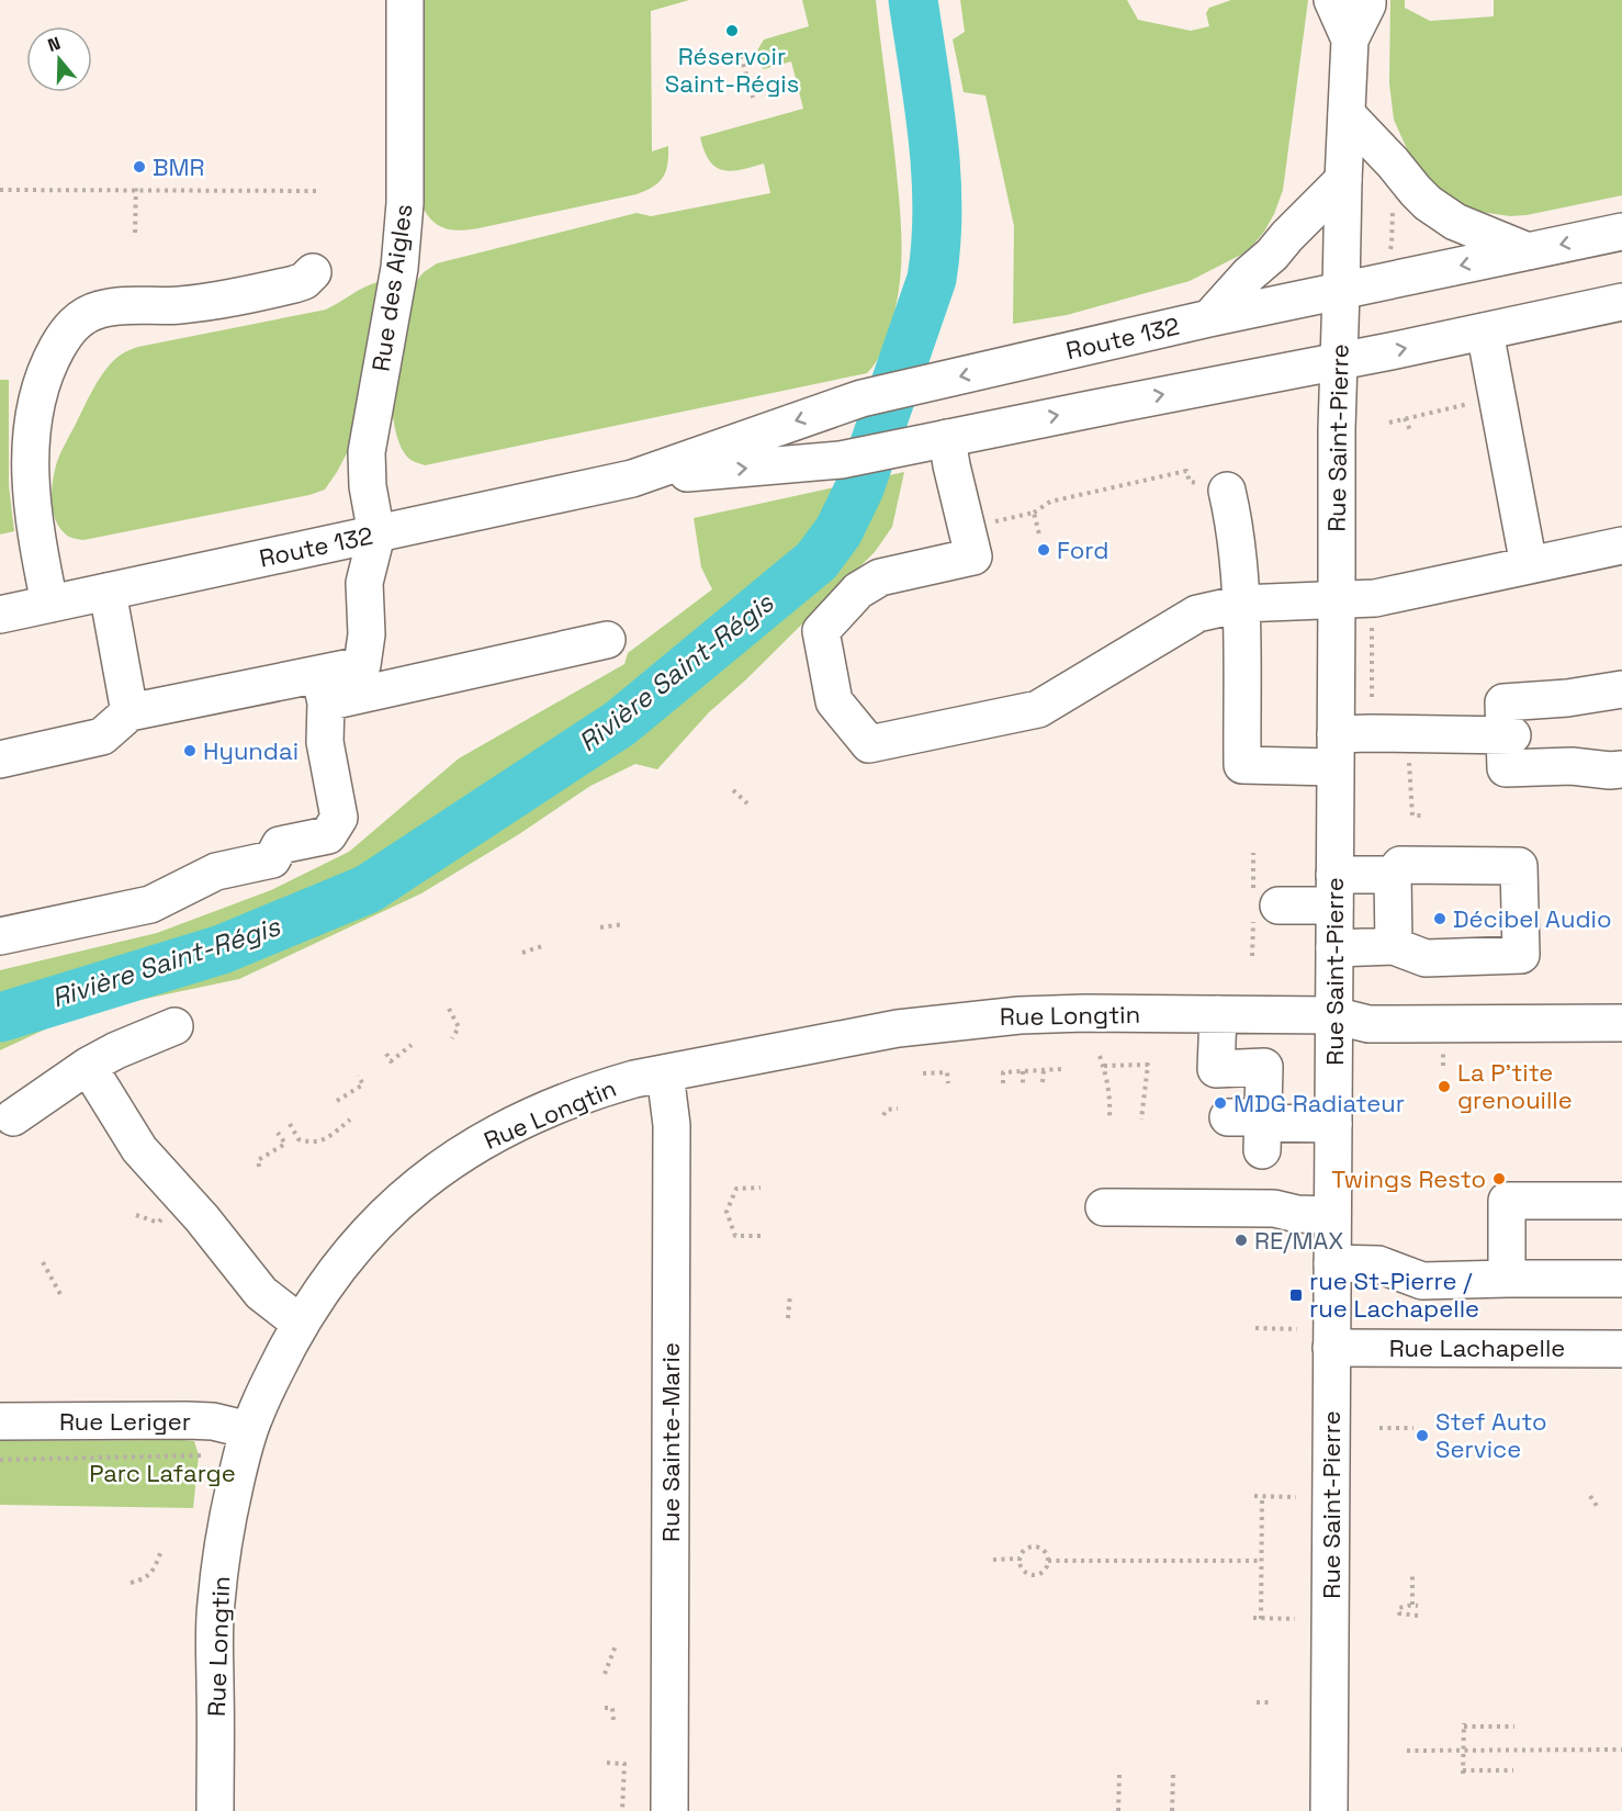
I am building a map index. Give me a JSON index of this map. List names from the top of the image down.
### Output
{
  "streets": {
    "main road": [
      "Rue des Aigles",
      "Route 132",
      "Rue Saint-Pierre",
      "Rue Longtin",
      "Rue Lachapelle",
      "Rue Leriger",
      "Rue Sainte-Marie"
    ]
  },
  "crossings": [
    ["Rue des Aigles", "Route 132"],
    ["Route 132", "Rue Saint-Pierre"],
    ["Rue Saint-Pierre", "Rue Longtin"],
    ["Rue Saint-Pierre", "Rue Lachapelle"],
    ["Rue Longtin", "Rue Leriger"],
    ["Rue Longtin", "Rue Sainte-Marie"]
  ],
  "water": ["Rivière Saint-Régis"],
  "parks": ["Parc Lafarge"],
  "places": {
    "other": [
      "Réservoir Saint-Régis",
      "BMR",
      "Ford",
      "Hyundai",
      "Décibel Audio",
      "La P'tite grenouille",
      "MDG Radiateur",
      "Twings Resto",
      "RE/MAX",
      "Stef Auto Service"
    ],
    "transit": ["rue St-Pierre / rue Lachapelle"]
  },
  "north": "top"
}
